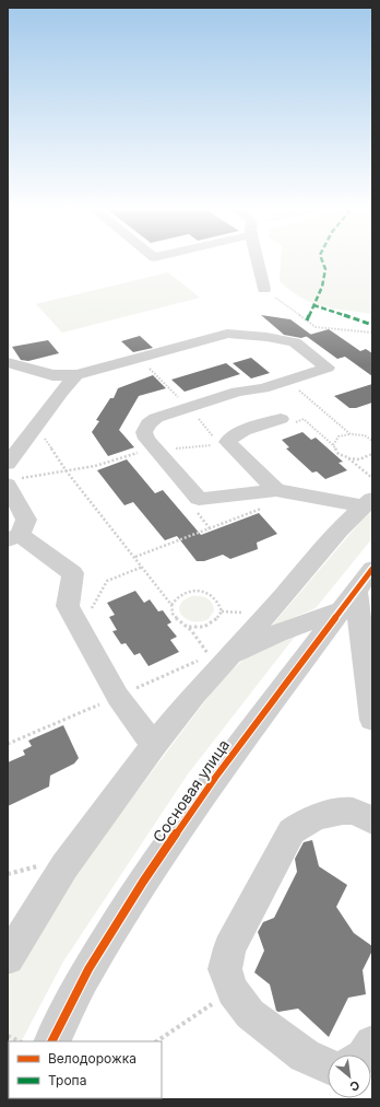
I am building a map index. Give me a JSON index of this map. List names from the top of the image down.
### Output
{
  "streets": {
    "street": ["Сосновая улица"]
  },
  "legend": ["Велодорожка", "Тропа"],
  "north": "bottom right"
}
